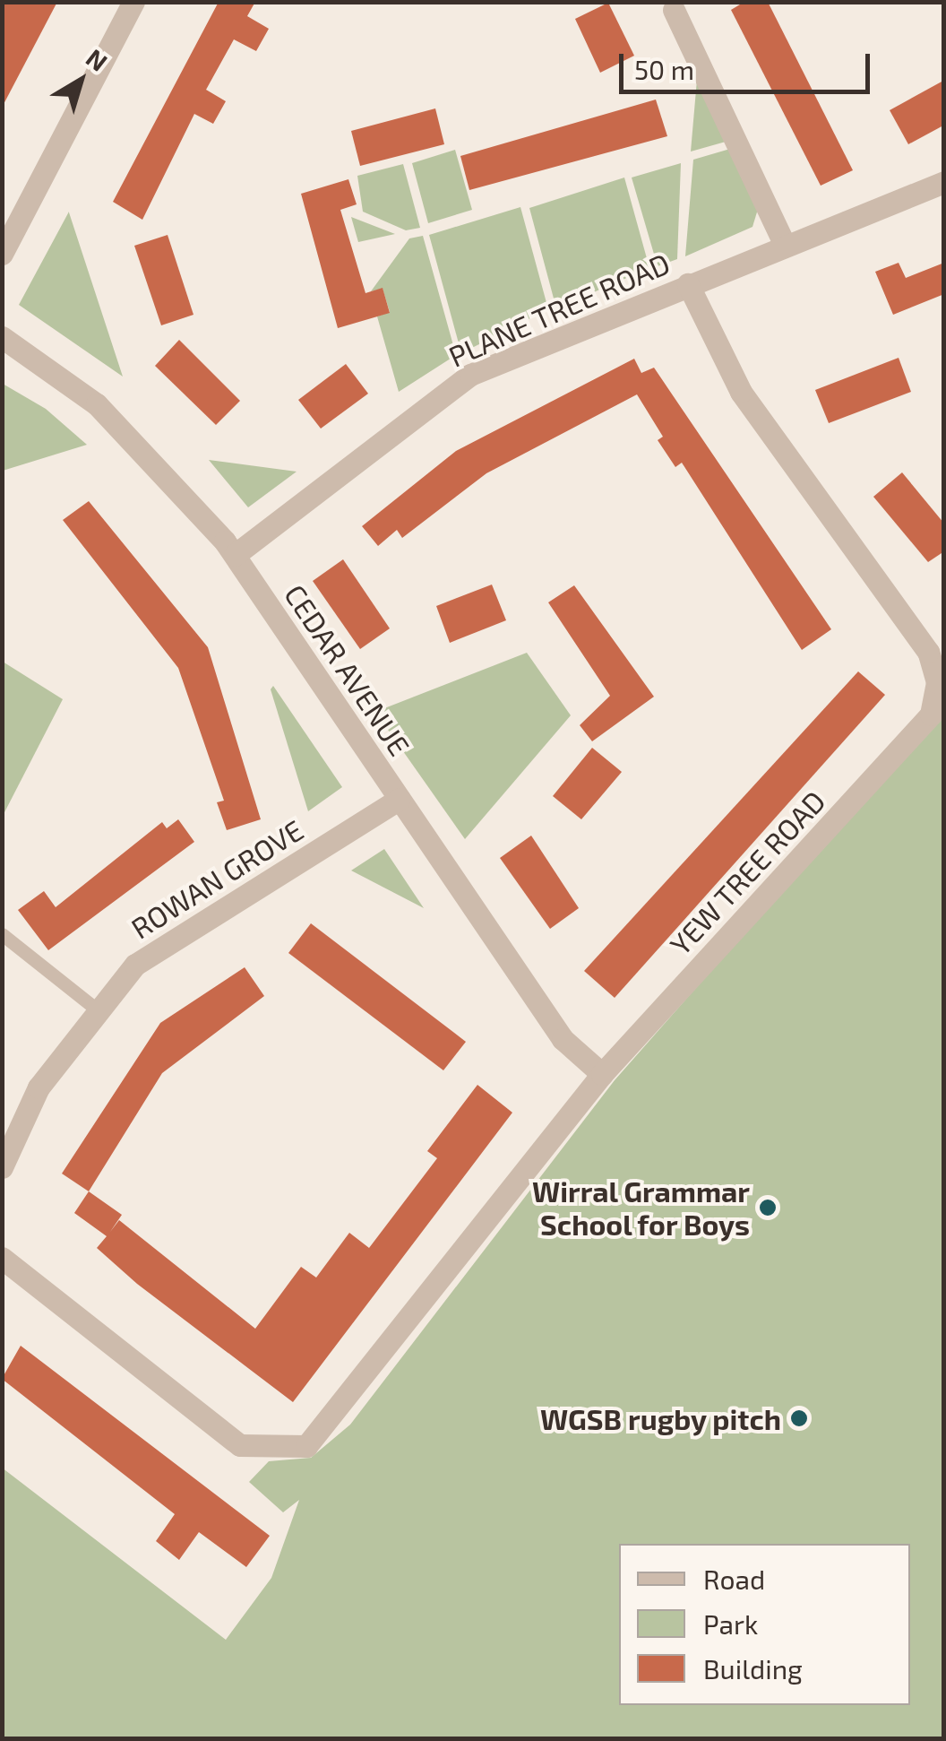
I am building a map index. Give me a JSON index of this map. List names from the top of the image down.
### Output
{
  "streets": {
    "street": [
      "PLANE TREE ROAD",
      "CEDAR AVENUE",
      "YEW TREE ROAD",
      "ROWAN GROVE"
    ]
  },
  "crossings": [
    ["PLANE TREE ROAD", "CEDAR AVENUE"],
    ["PLANE TREE ROAD", "YEW TREE ROAD"],
    ["CEDAR AVENUE", "YEW TREE ROAD"],
    ["CEDAR AVENUE", "ROWAN GROVE"]
  ],
  "places": ["Wirral Grammar School for Boys", "WGSB rugby pitch"],
  "legend": ["Road", "Park", "Building"],
  "scale_bar": "50 m",
  "north": "top right"
}
